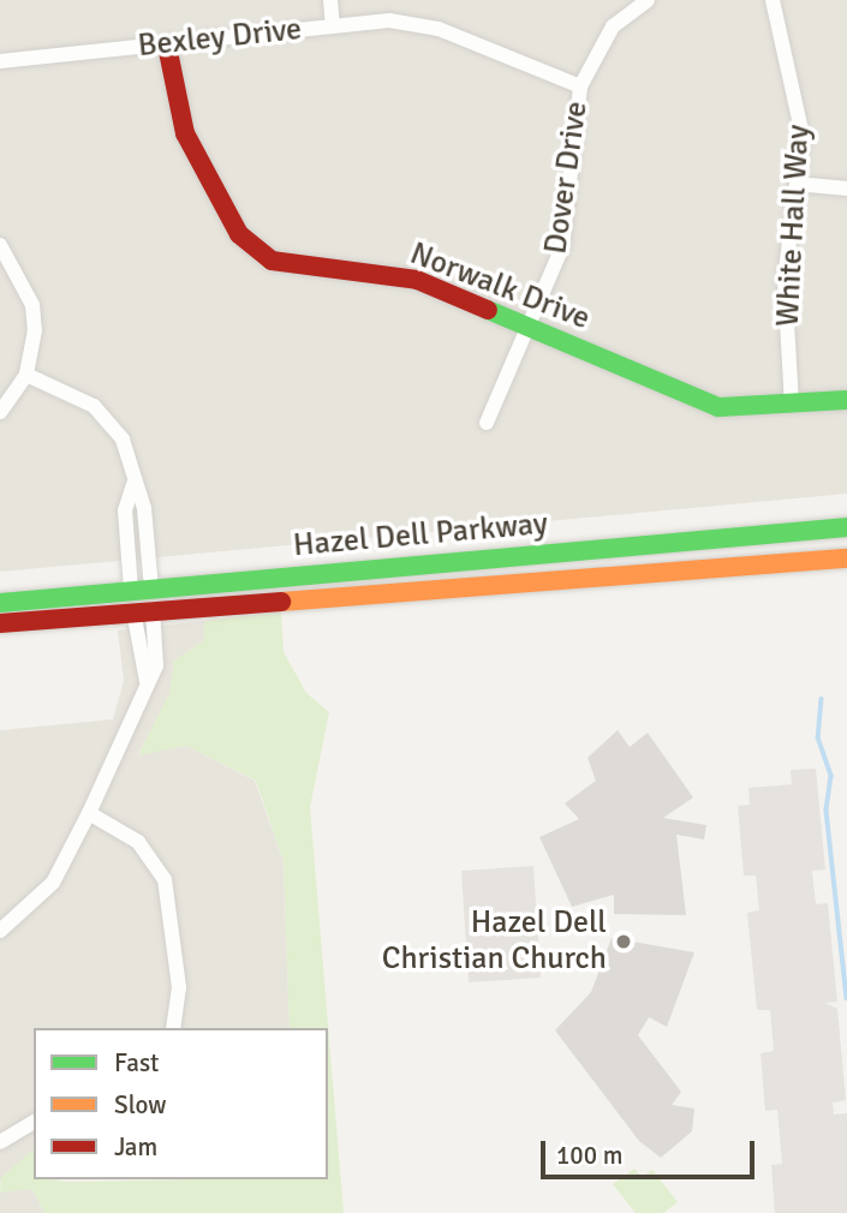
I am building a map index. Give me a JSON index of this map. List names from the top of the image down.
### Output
{
  "streets": {
    "main road": ["Norwalk Drive", "Hazel Dell Parkway"],
    "street": ["Bexley Drive", "Dover Drive", "White Hall Way"]
  },
  "crossings": [
    ["Bexley Drive", "Dover Drive"],
    ["Bexley Drive", "Norwalk Drive"],
    ["Dover Drive", "Norwalk Drive"],
    ["White Hall Way", "Norwalk Drive"]
  ],
  "places": ["Hazel Dell Christian Church"],
  "legend": ["Fast", "Slow", "Jam"],
  "scale_bar": "100 m"
}
